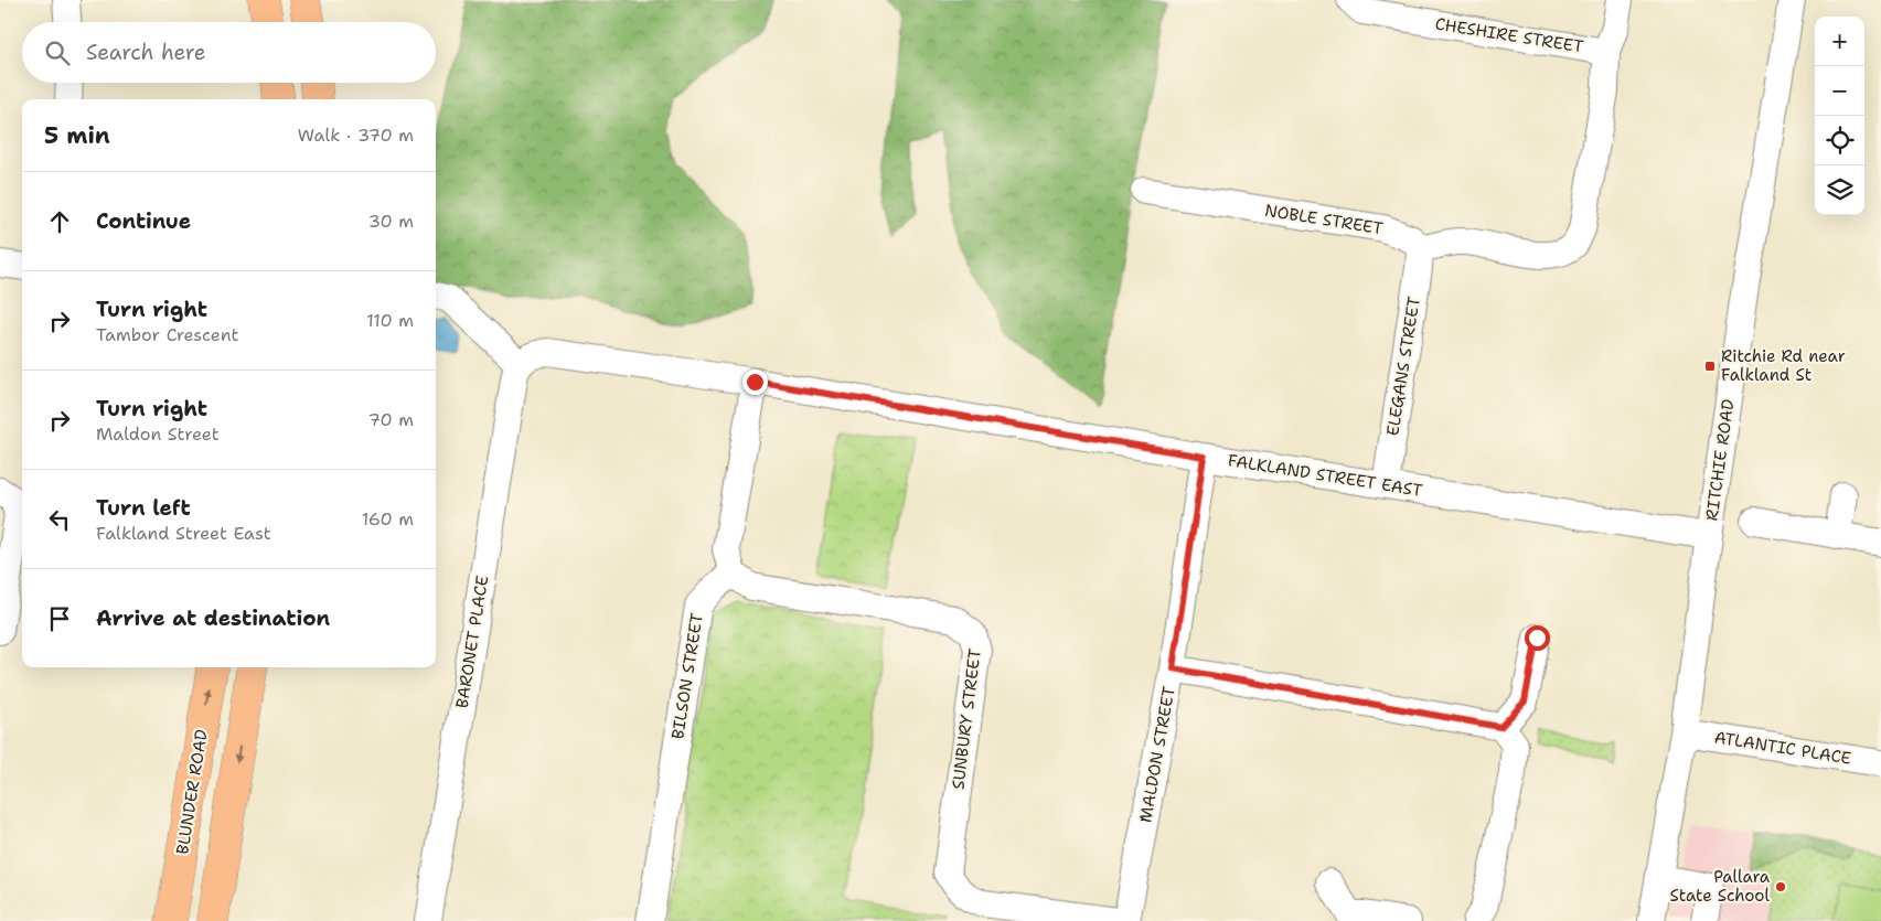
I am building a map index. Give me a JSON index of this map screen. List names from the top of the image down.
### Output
{
  "streets": {
    "main road": ["BLUNDER ROAD"],
    "street": [
      "CHESHIRE STREET",
      "NOBLE STREET",
      "ELEGANS STREET",
      "RITCHIE ROAD",
      "FALKLAND STREET EAST",
      "BARONET PLACE",
      "BILSON STREET",
      "SUNBURY STREET",
      "ATLANTIC PLACE",
      "MALDON STREET"
    ]
  },
  "crossings": [
    ["NOBLE STREET", "ELEGANS STREET"],
    ["ELEGANS STREET", "FALKLAND STREET EAST"],
    ["RITCHIE ROAD", "FALKLAND STREET EAST"],
    ["RITCHIE ROAD", "ATLANTIC PLACE"],
    ["FALKLAND STREET EAST", "BARONET PLACE"],
    ["FALKLAND STREET EAST", "MALDON STREET"],
    ["BILSON STREET", "SUNBURY STREET"]
  ],
  "places": {
    "transit": ["Ritchie Rd near Falkland St"],
    "other": ["Pallara State School"]
  },
  "page": {
    "map_buttons": ["+", "−"],
    "search": "Search here",
    "heading": ["5 min", "Walk · 370 m"],
    "list": [
      ["Continue", "30 m"],
      ["Turn right", "Tambor Crescent", "110 m"],
      ["Turn right", "Maldon Street", "70 m"],
      ["Turn left", "Falkland Street East", "160 m"],
      "Arrive at destination"
    ]
  }
}
